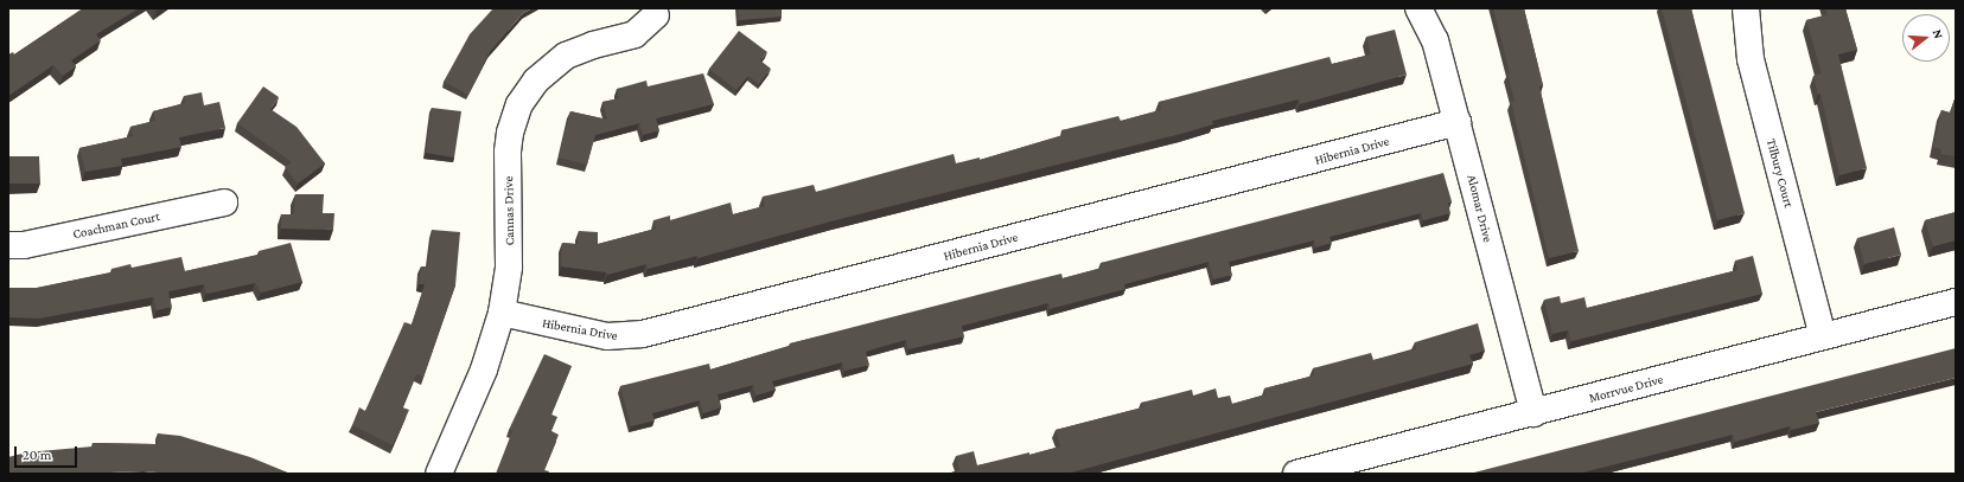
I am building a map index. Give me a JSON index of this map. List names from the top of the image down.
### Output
{
  "streets": {
    "street": [
      "Hibernia Drive",
      "Tilbury Court",
      "Alomar Drive",
      "Cannas Drive",
      "Coachman Court",
      "Morrvue Drive"
    ]
  },
  "crossings": [
    ["Hibernia Drive", "Alomar Drive"],
    ["Hibernia Drive", "Cannas Drive"],
    ["Tilbury Court", "Morrvue Drive"],
    ["Alomar Drive", "Morrvue Drive"]
  ],
  "scale_bar": "20 m",
  "north": "right"
}
